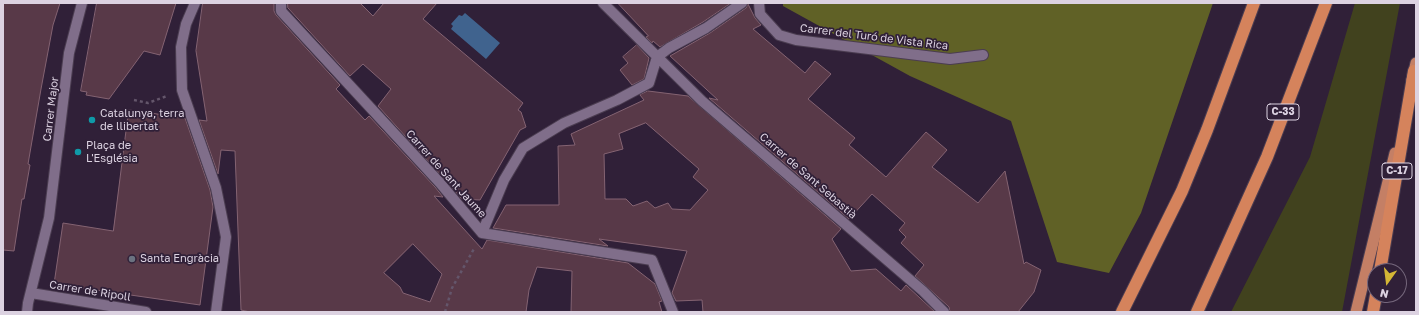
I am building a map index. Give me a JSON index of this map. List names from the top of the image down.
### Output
{
  "streets": {
    "highway": ["C-33", "C-17"],
    "street": [
      "Carrer del Turó de Vista Rica",
      "Carrer Major",
      "Carrer de Sant Jaume",
      "Carrer de Sant Sebastià",
      "Carrer de Ripoll"
    ]
  },
  "crossings": [
    ["Carrer Major", "Carrer de Ripoll"]
  ],
  "places": ["Catalunya, terra de llibertat", "Plaça de L'Església", "Santa Engràcia"],
  "north": "bottom"
}
